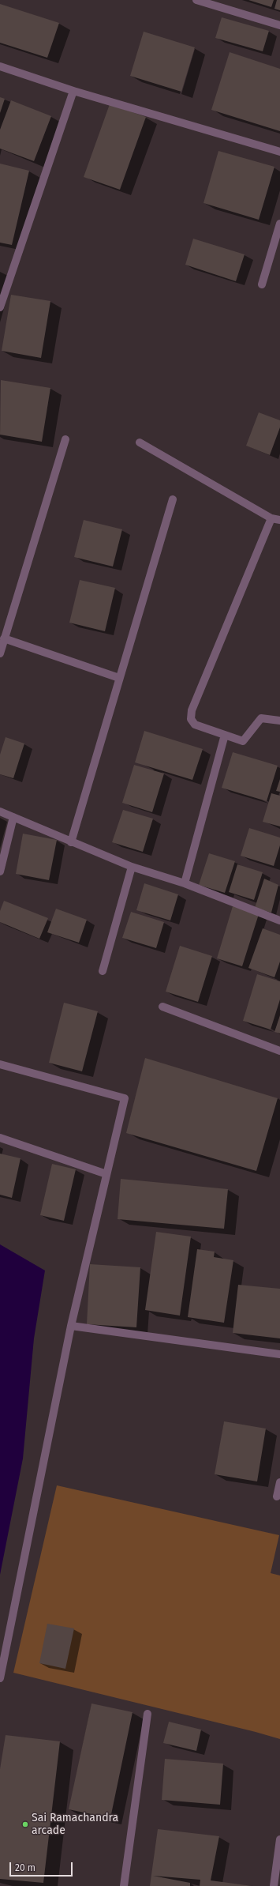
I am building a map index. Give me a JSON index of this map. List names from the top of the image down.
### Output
{
  "places": ["Sai Ramachandra arcade"],
  "scale_bar": "20 m"
}
